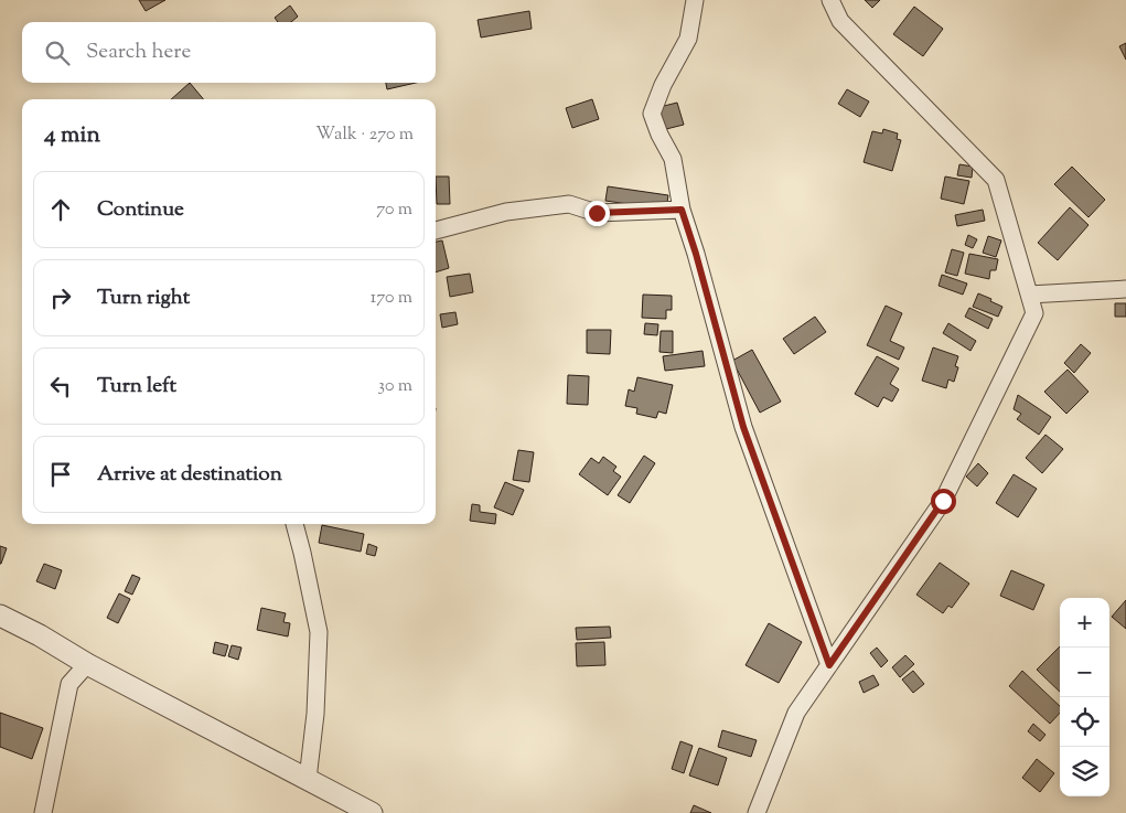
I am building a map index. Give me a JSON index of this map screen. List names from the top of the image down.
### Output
{
  "page": {
    "search": "Search here",
    "heading": ["4 min", "Walk · 270 m"],
    "list": [
      ["Continue", "70 m"],
      ["Turn right", "170 m"],
      ["Turn left", "30 m"],
      "Arrive at destination"
    ],
    "map_buttons": ["+", "−"]
  }
}
